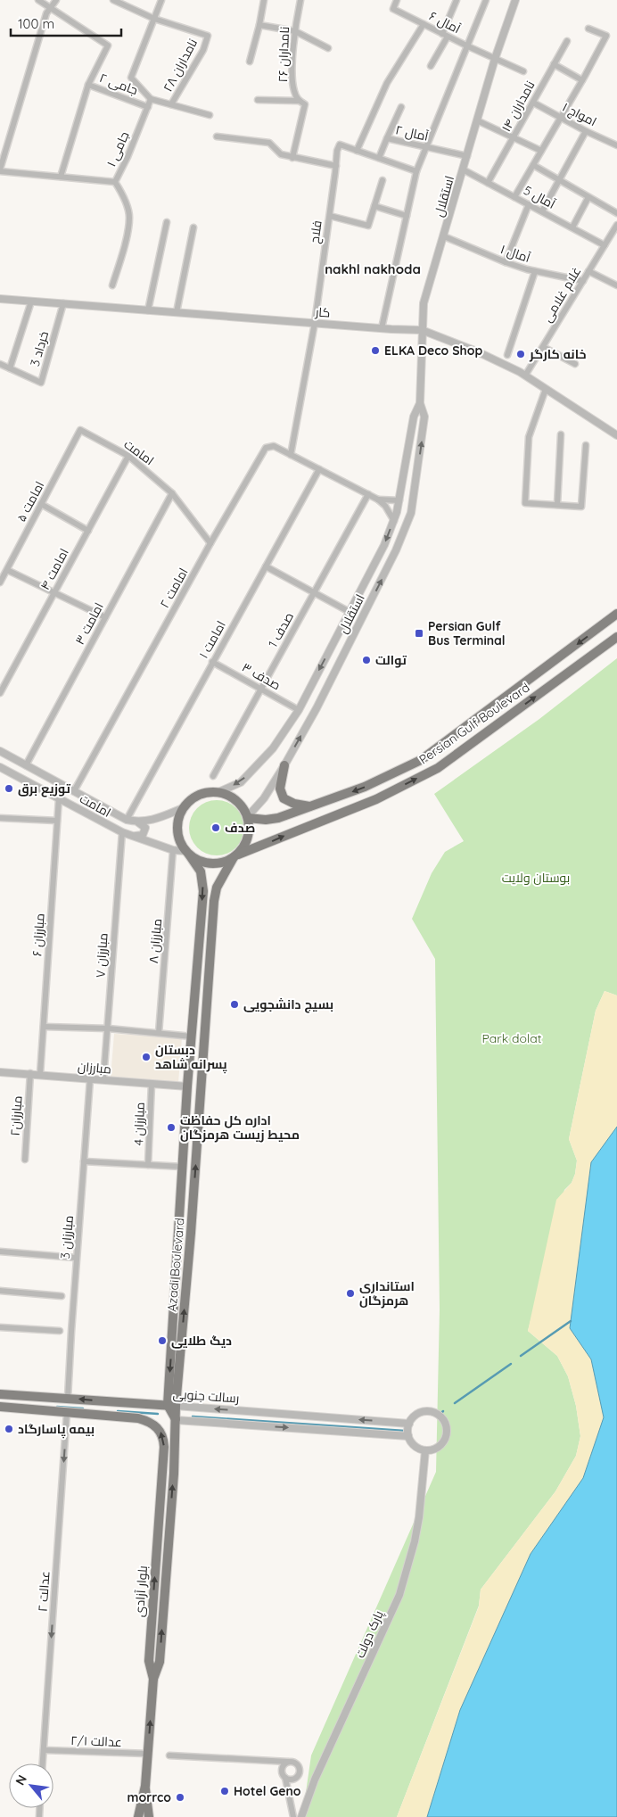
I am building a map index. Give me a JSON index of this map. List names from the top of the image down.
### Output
{
  "streets": {
    "main road": [
      "Persian Gulf Boulevard",
      "Azadi Boulevard",
      "رسالت جنوبی",
      "بلوار آزادی"
    ],
    "street": [
      "آمال ۶",
      "نامداران ۲۶",
      "نامداران ۲۸",
      "جامی ۲",
      "نامداران ۱۴",
      "امواج ۱",
      "آمال ۲",
      "جامی ۱",
      "استقلال",
      "آمال 5",
      "فلاح",
      "آمال ۱",
      "غلام غلامی",
      "کار",
      "خرداد 3",
      "امامت",
      "امامت ۵",
      "امامت ۴",
      "امامت ۲",
      "امامت ۳",
      "صدف 1",
      "امامت ۱",
      "صدف ۳",
      "مبارزان ۶",
      "مبارزان ۸",
      "مبارزان ۷",
      "مبارزان",
      "مبارزان۲",
      "مبارزان 4",
      "مبارزان 3",
      "عدالت ۲",
      "پارک دولت",
      "عدالت ۲/۱"
    ]
  },
  "crossings": [
    ["آمال ۶", "استقلال"],
    ["جامی ۲", "جامی ۱"],
    ["نامداران ۱۴", "امواج ۱"],
    ["نامداران ۱۴", "آمال 5"],
    ["آمال ۲", "استقلال"],
    ["استقلال", "آمال 5"],
    ["استقلال", "آمال ۱"],
    ["استقلال", "کار"],
    ["استقلال", "امامت"],
    ["استقلال", "صدف ۳"],
    ["استقلال", "Persian Gulf Boulevard"],
    ["استقلال", "Azadi Boulevard"],
    ["آمال 5", "غلام غلامی"],
    ["فلاح", "کار"],
    ["فلاح", "امامت ۲"],
    ["آمال ۱", "غلام غلامی"],
    ["غلام غلامی", "کار"],
    ["کار", "خرداد 3"],
    ["امامت", "امامت ۵"],
    ["امامت", "امامت ۴"],
    ["امامت", "امامت ۲"],
    ["امامت", "امامت ۳"],
    ["امامت", "امامت ۱"],
    ["امامت", "Persian Gulf Boulevard"],
    ["امامت", "مبارزان ۶"],
    ["امامت", "مبارزان ۸"],
    ["امامت", "مبارزان ۷"],
    ["امامت", "Azadi Boulevard"],
    ["امامت ۲", "صدف 1"],
    ["امامت ۲", "امامت ۱"],
    ["صدف 1", "صدف ۳"],
    ["امامت ۱", "صدف ۳"],
    ["Persian Gulf Boulevard", "Azadi Boulevard"],
    ["مبارزان ۶", "مبارزان"],
    ["مبارزان ۷", "مبارزان"],
    ["مبارزان", "مبارزان۲"],
    ["مبارزان", "مبارزان 4"],
    ["مبارزان", "مبارزان 3"],
    ["مبارزان", "Azadi Boulevard"],
    ["مبارزان 3", "رسالت جنوبی"],
    ["Azadi Boulevard", "رسالت جنوبی"],
    ["رسالت جنوبی", "پارک دولت"],
    ["عدالت ۲", "عدالت ۲/۱"],
    ["بلوار آزادی", "عدالت ۲/۱"]
  ],
  "one_way": ["رسالت جنوبی", "عدالت ۲"],
  "districts": ["nakhl nakhoda"],
  "parks": ["بوستان ولایت", "Park dolat"],
  "places": {
    "other": [
      "ELKA Deco Shop",
      "خانه کارگر",
      "توالت",
      "توزیع برق",
      "صدف",
      "بسیج دانشجویی",
      "دبستان پسرانه شاهد",
      "اداره کل حفاظت محیط زیست هرمزگان",
      "استانداری هرمزگان",
      "دیگ طلایی",
      "بیمه پاسارگاد",
      "Hotel Geno",
      "morrco"
    ],
    "transit": ["Persian Gulf Bus Terminal"]
  },
  "scale_bar": "100 m",
  "north": "top left"
}
